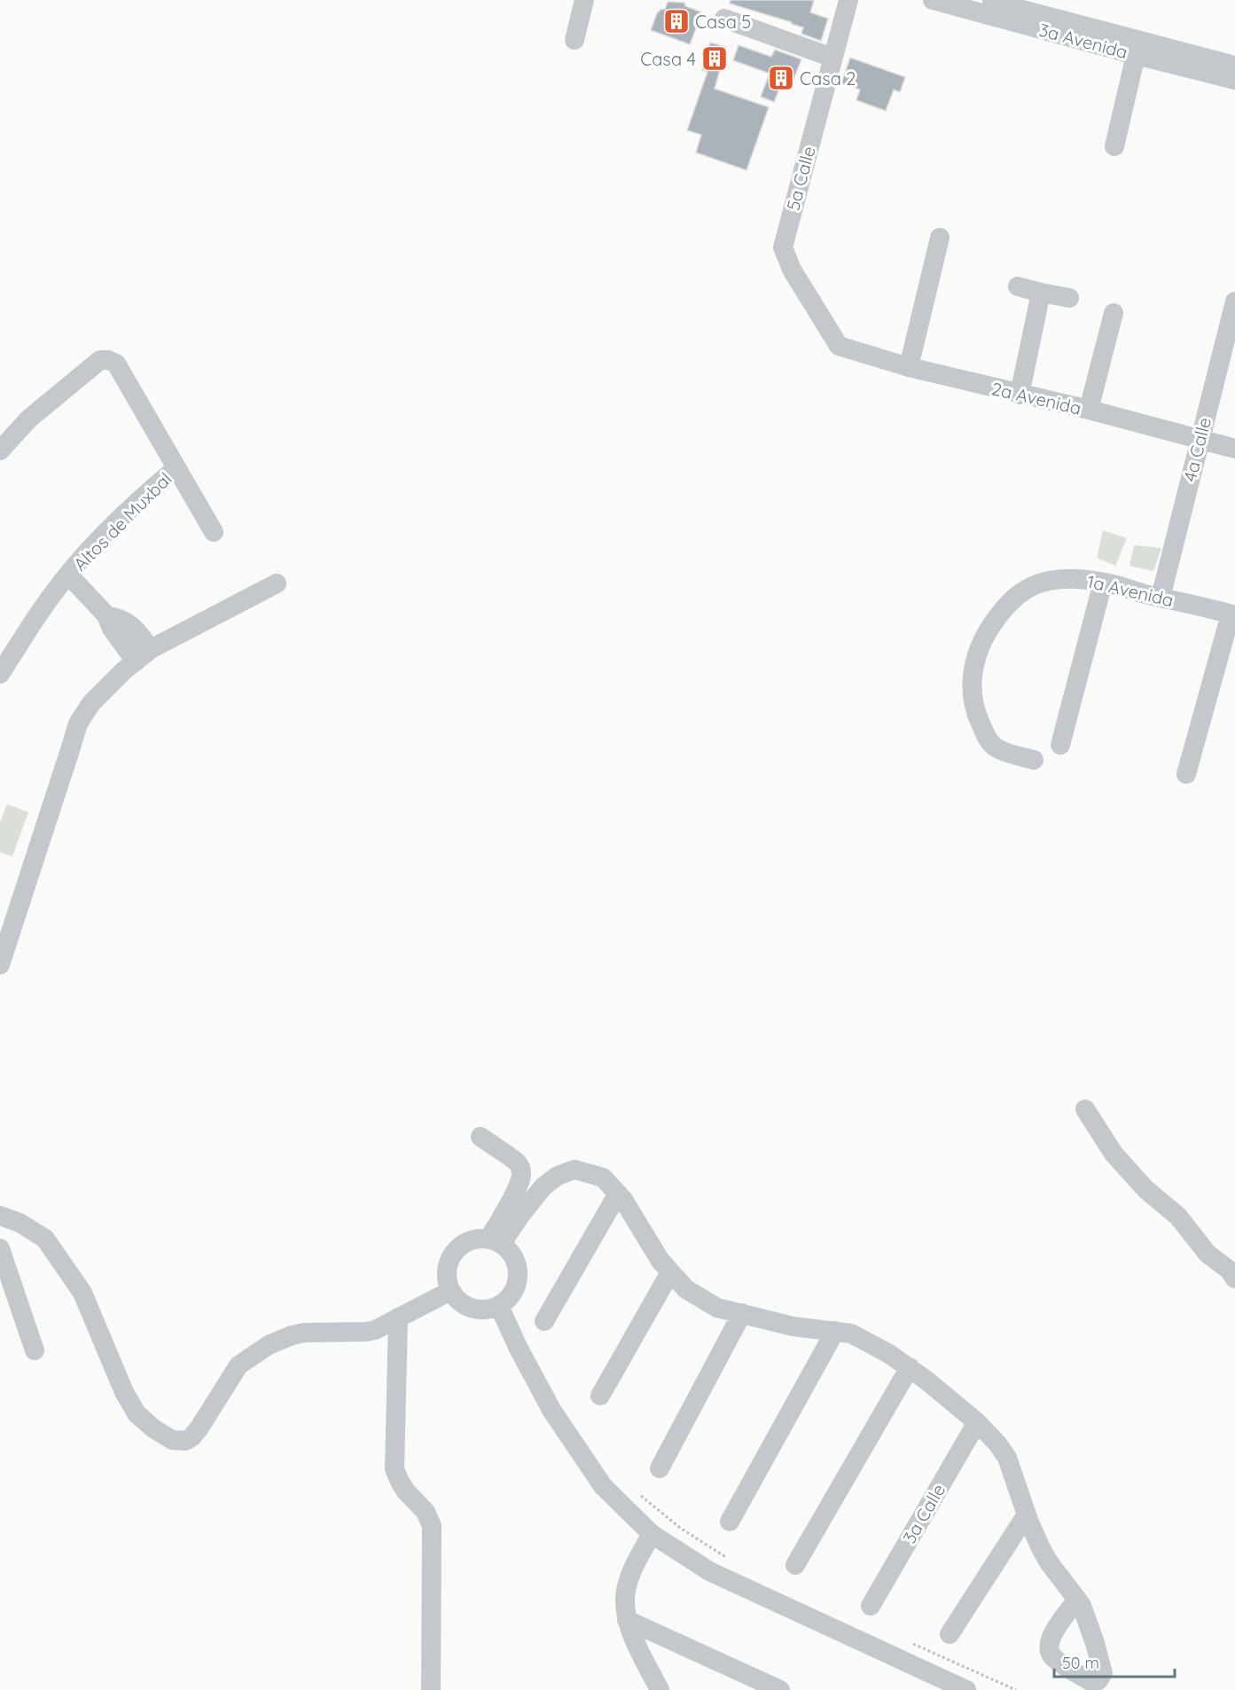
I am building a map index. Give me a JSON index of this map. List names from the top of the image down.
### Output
{
  "streets": {
    "street": [
      "3a Avenida",
      "5a Calle",
      "2a Avenida",
      "4a Calle",
      "Altos de Muxbal",
      "1a Avenida",
      "3a Calle"
    ]
  },
  "crossings": [
    ["5a Calle", "2a Avenida"],
    ["2a Avenida", "4a Calle"],
    ["4a Calle", "1a Avenida"]
  ],
  "places": {
    "building": ["Casa 5", "Casa 4", "Casa 2"]
  },
  "scale_bar": "50 m"
}
